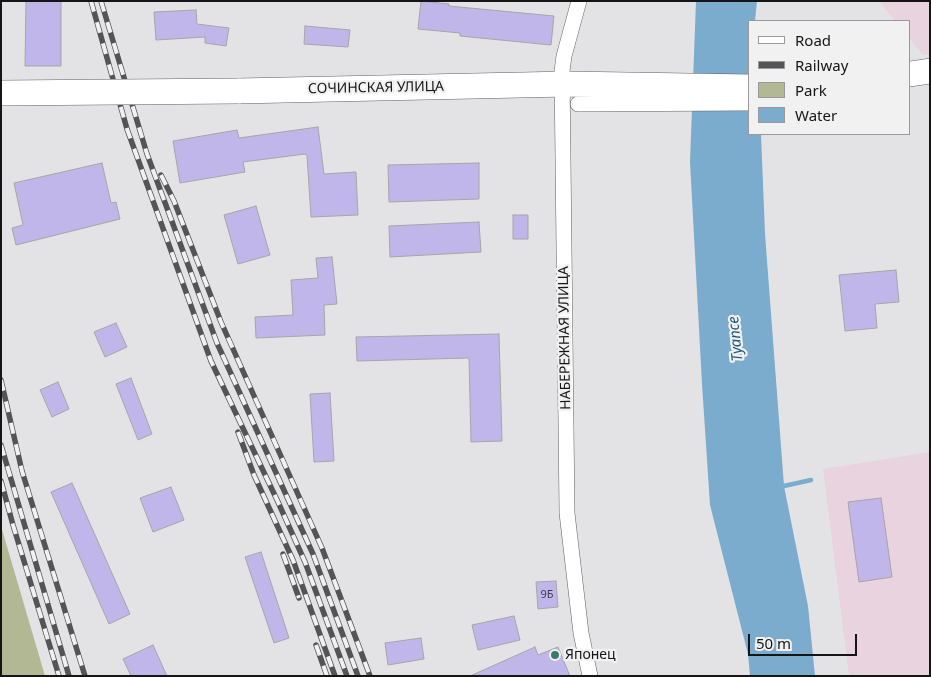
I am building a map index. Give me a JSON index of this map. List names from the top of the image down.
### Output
{
  "streets": {
    "highway": ["СОЧИНСКАЯ УЛИЦА"],
    "street": ["НАБЕРЕЖНАЯ УЛИЦА"]
  },
  "crossings": [
    ["СОЧИНСКАЯ УЛИЦА", "НАБЕРЕЖНАЯ УЛИЦА"]
  ],
  "water": ["Туапсе"],
  "places": ["Японец"],
  "house_numbers": ["9Б"],
  "legend": [
    "Road",
    "Railway",
    "Park",
    "Water"
  ],
  "scale_bar": "50 m"
}
